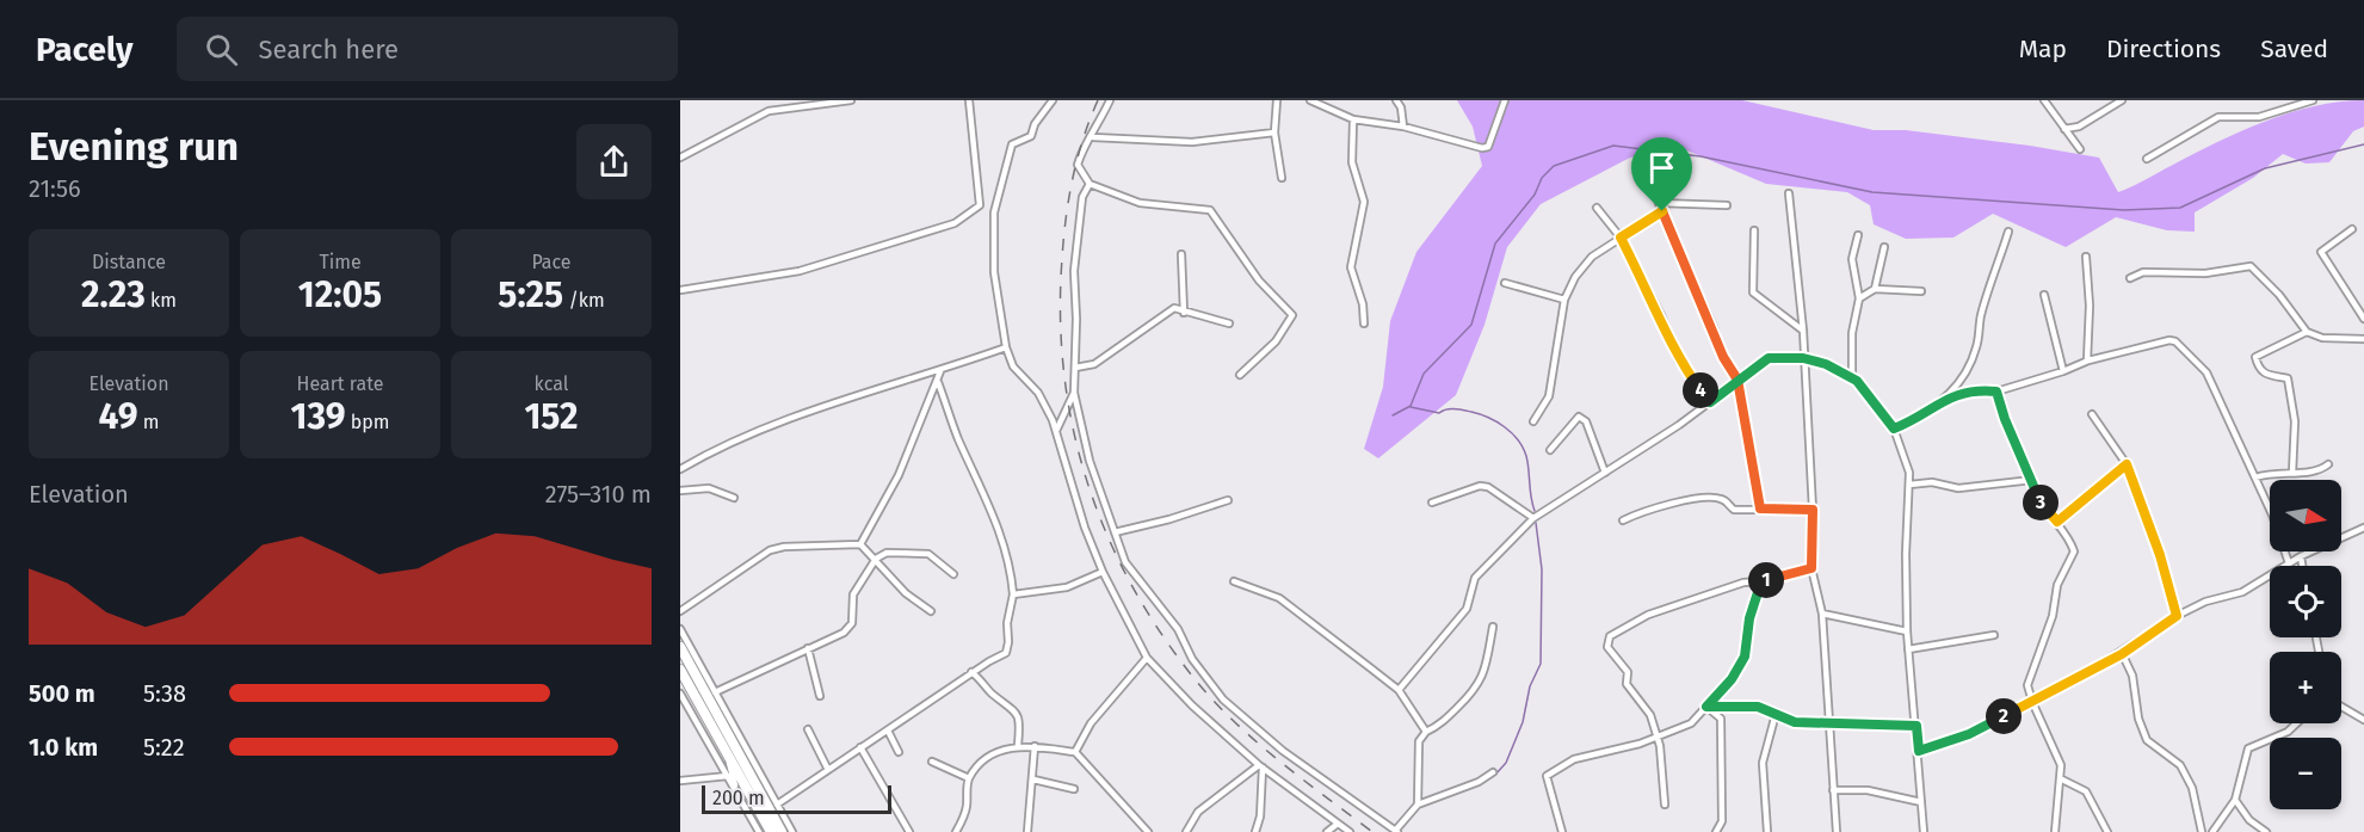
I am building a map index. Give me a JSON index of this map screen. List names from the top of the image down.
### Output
{
  "scale_bar": "200 m",
  "north": "right",
  "page": {
    "header": "Pacely",
    "search": "Search here",
    "nav": ["Map", "Directions", "Saved"],
    "heading": ["Evening run", "21:56"],
    "stats": [
      ["Distance", "2.23 km"],
      ["Time", "12:05"],
      ["Pace", "5:25 /km"],
      ["Elevation", "49 m"],
      ["Heart rate", "139 bpm"],
      ["kcal", "152"]
    ],
    "pins": [
      "4",
      "3",
      "1",
      "2"
    ],
    "chart": ["Elevation", "275–310 m"],
    "map_buttons": ["+", "−"],
    "list": [
      {
        "name": "500 m",
        "note": "5:38"
      },
      {
        "name": "1.0 km",
        "note": "5:22"
      }
    ],
    "scale": "200 m"
  }
}
